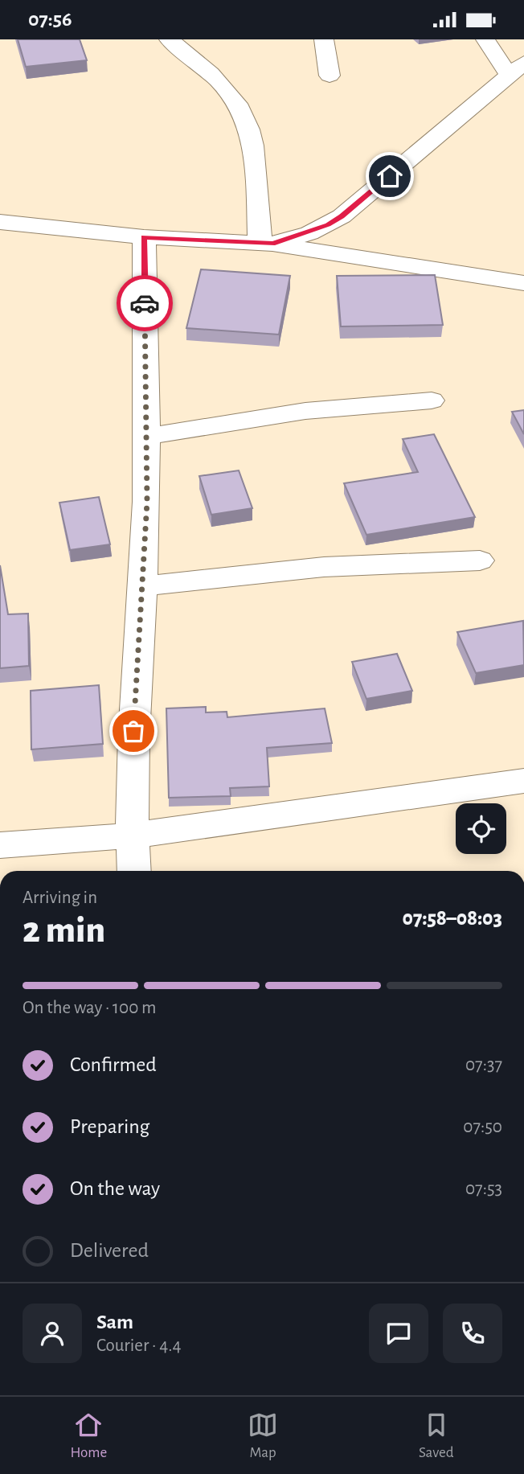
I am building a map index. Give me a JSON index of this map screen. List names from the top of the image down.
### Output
{
  "page": {
    "status": "07:56",
    "heading": ["2 min", "Arriving in", "07:58–08:03"],
    "panel": ["Sam", "Courier · 4.4"],
    "bar": "On the way · 100 m",
    "list": [
      ["Confirmed", "07:37"],
      ["Preparing", "07:50"],
      ["On the way", "07:53"],
      "Delivered"
    ],
    "tabs": ["Home", "Map", "Saved"]
  }
}
